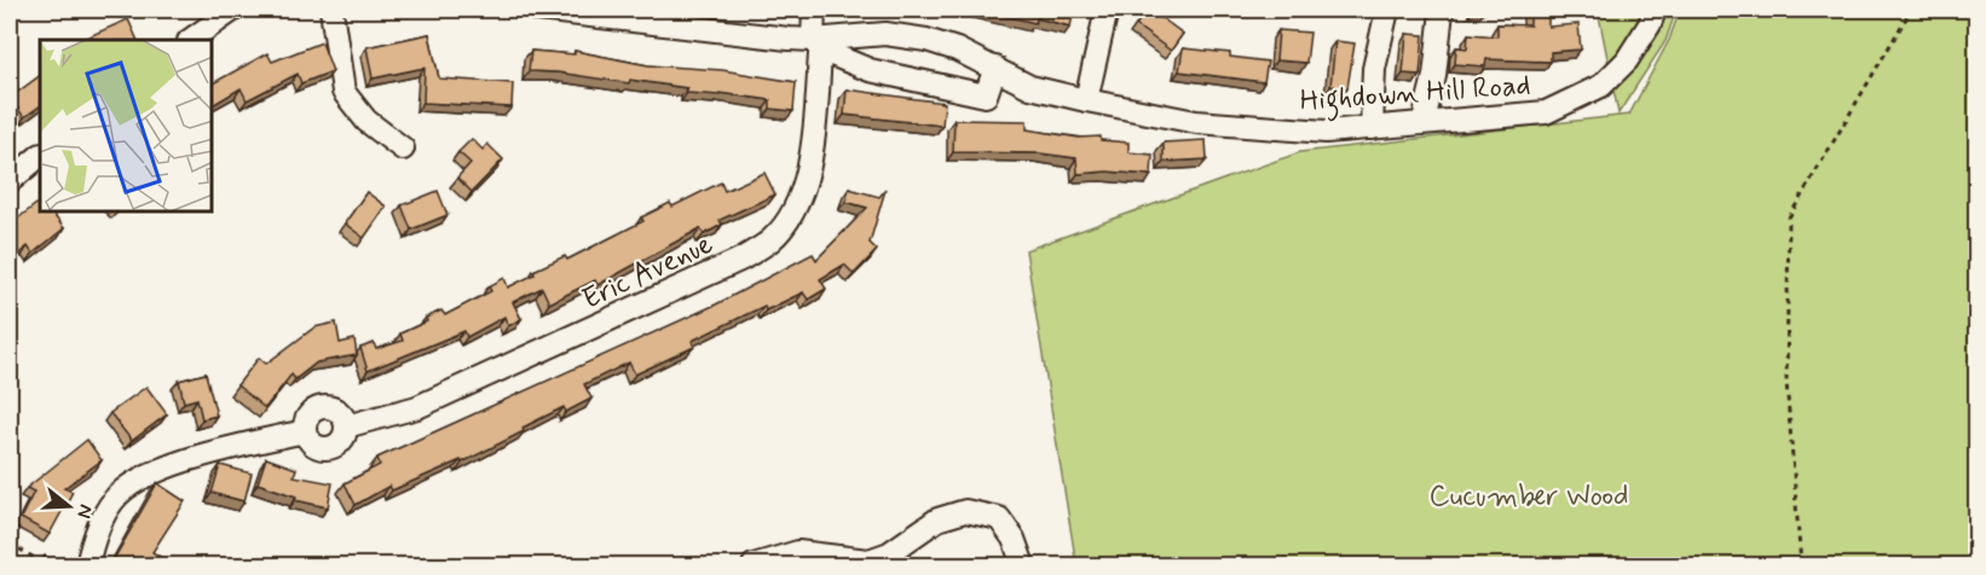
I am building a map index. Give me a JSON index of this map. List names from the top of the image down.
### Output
{
  "streets": {
    "street": ["Highdown Hill Road", "Eric Avenue"]
  },
  "crossings": [
    ["Highdown Hill Road", "Eric Avenue"]
  ],
  "parks": ["Cucumber Wood"],
  "north": "right"
}
